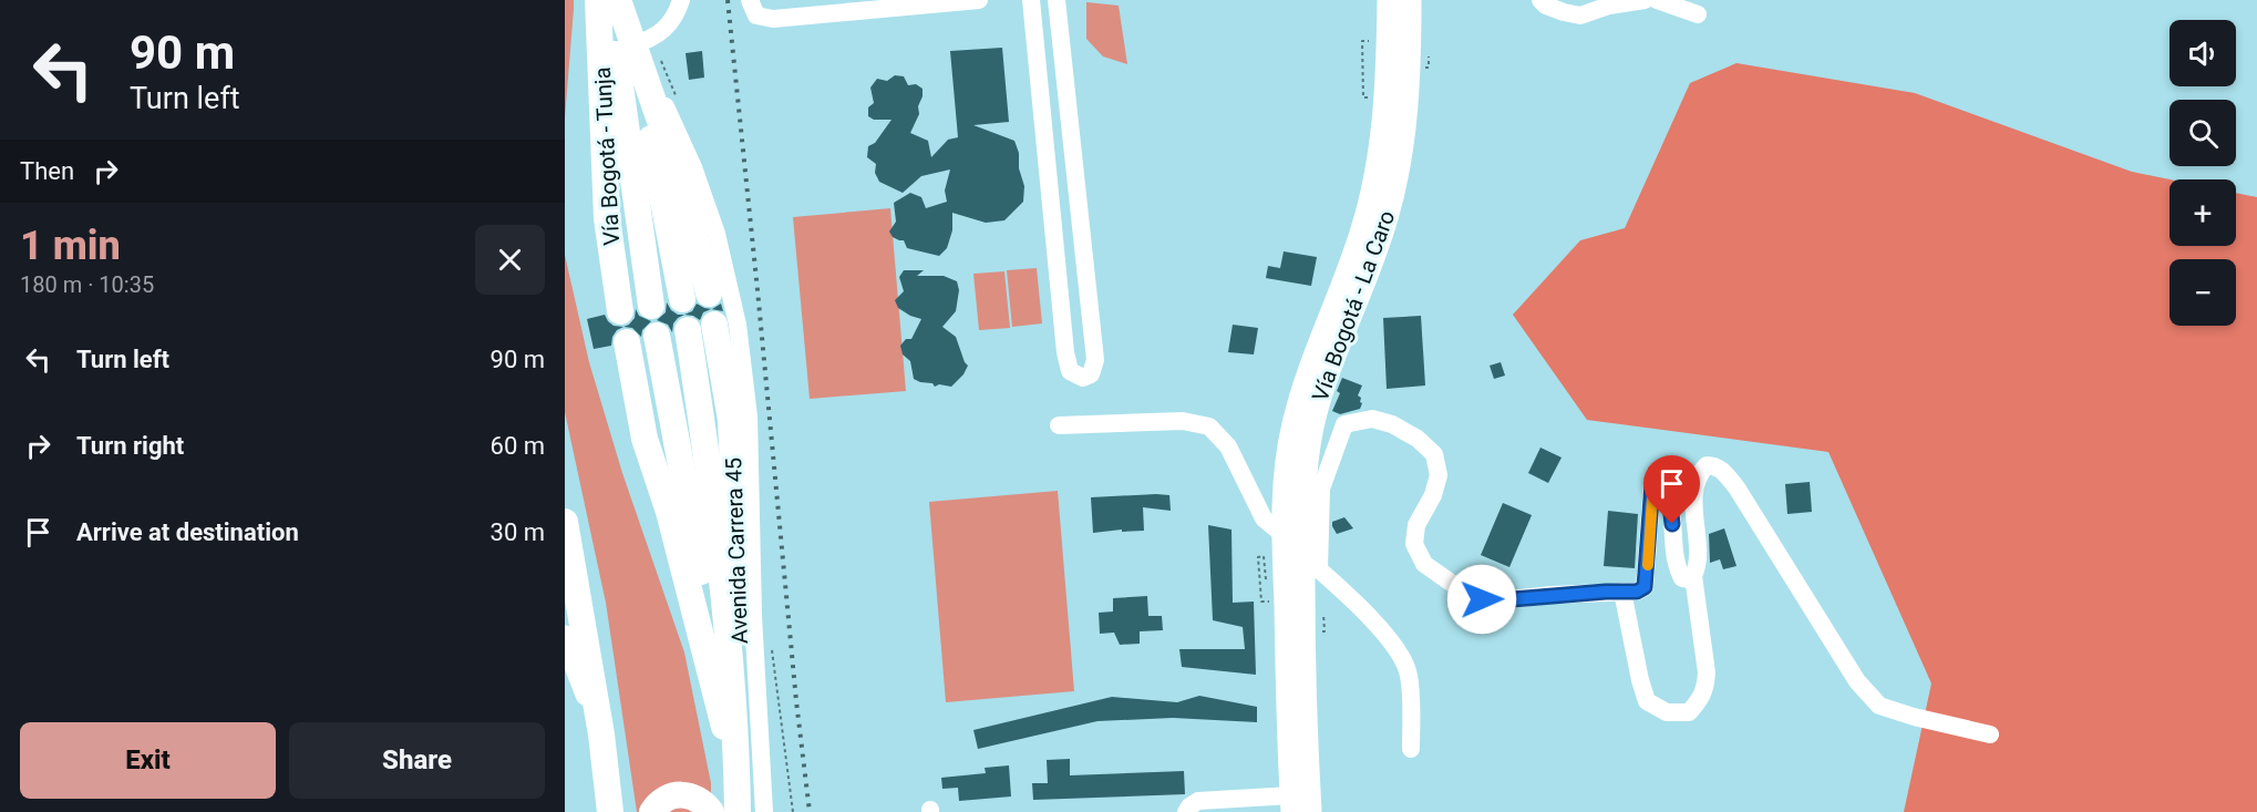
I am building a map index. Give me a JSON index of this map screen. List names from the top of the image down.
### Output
{
  "streets": {
    "highway": ["Vía Bogotá - Tunja", "Avenida Carrera 45"],
    "main road": ["Vía Bogotá - La Caro"]
  },
  "page": {
    "turn": ["90 m", "Turn left"],
    "map_buttons": ["+", "−"],
    "then": "Then",
    "heading": ["1 min", "180 m · 10:35"],
    "list": [
      {
        "name": "Turn left",
        "value": "90 m"
      },
      {
        "name": "Turn right",
        "value": "60 m"
      },
      {
        "name": "Arrive at destination",
        "value": "30 m"
      }
    ],
    "buttons": ["Exit", "Share"]
  }
}
